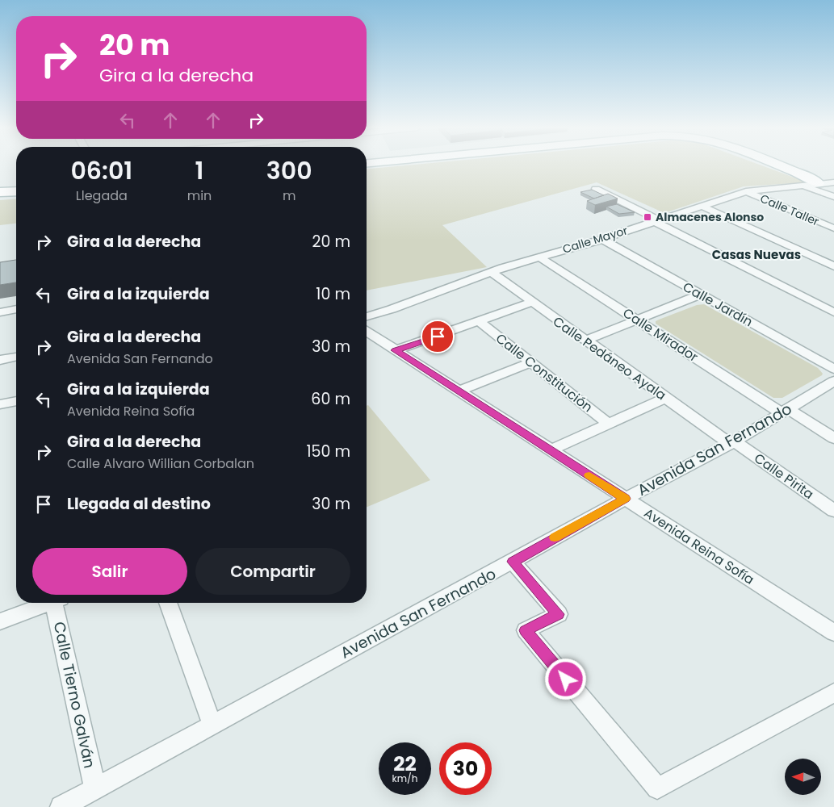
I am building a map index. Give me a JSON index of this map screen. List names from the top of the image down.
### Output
{
  "streets": {
    "street": [
      "Calle Taller",
      "Calle Mayor",
      "Calle Jardín",
      "Calle Mirador",
      "Calle Pedáneo Ayala",
      "Calle Constitución",
      "Avenida San Fernando",
      "Calle Pirita",
      "Avenida Reina Sofía",
      "Calle Tierno Galván"
    ]
  },
  "crossings": [
    ["Calle Taller", "Calle Mayor"],
    ["Calle Mayor", "Calle Jardín"],
    ["Calle Mayor", "Calle Mirador"],
    ["Calle Mayor", "Calle Pedáneo Ayala"],
    ["Calle Mirador", "Avenida San Fernando"],
    ["Calle Pedáneo Ayala", "Avenida San Fernando"],
    ["Calle Pedáneo Ayala", "Calle Pirita"],
    ["Avenida San Fernando", "Calle Pirita"],
    ["Avenida San Fernando", "Avenida Reina Sofía"],
    ["Avenida San Fernando", "Calle Tierno Galván"]
  ],
  "districts": ["Casas Nuevas"],
  "places": {
    "transit": ["Almacenes Alonso"]
  },
  "north": "left",
  "page": {
    "turn": ["20 m", "Gira a la derecha"],
    "eta": [
      "06:01",
      "Llegada",
      "1",
      "min",
      "300",
      "m"
    ],
    "list": [
      {
        "name": "Gira a la derecha",
        "value": "20 m"
      },
      {
        "name": "Gira a la izquierda",
        "value": "10 m"
      },
      {
        "name": "Gira a la derecha",
        "note": "Avenida San Fernando",
        "value": "30 m"
      },
      {
        "name": "Gira a la izquierda",
        "note": "Avenida Reina Sofía",
        "value": "60 m"
      },
      {
        "name": "Gira a la derecha",
        "note": "Calle Alvaro Willian Corbalan",
        "value": "150 m"
      },
      {
        "name": "Llegada al destino",
        "value": "30 m"
      }
    ],
    "buttons": ["Salir", "Compartir"],
    "speed": "22 km/h",
    "limit": "30"
  }
}
